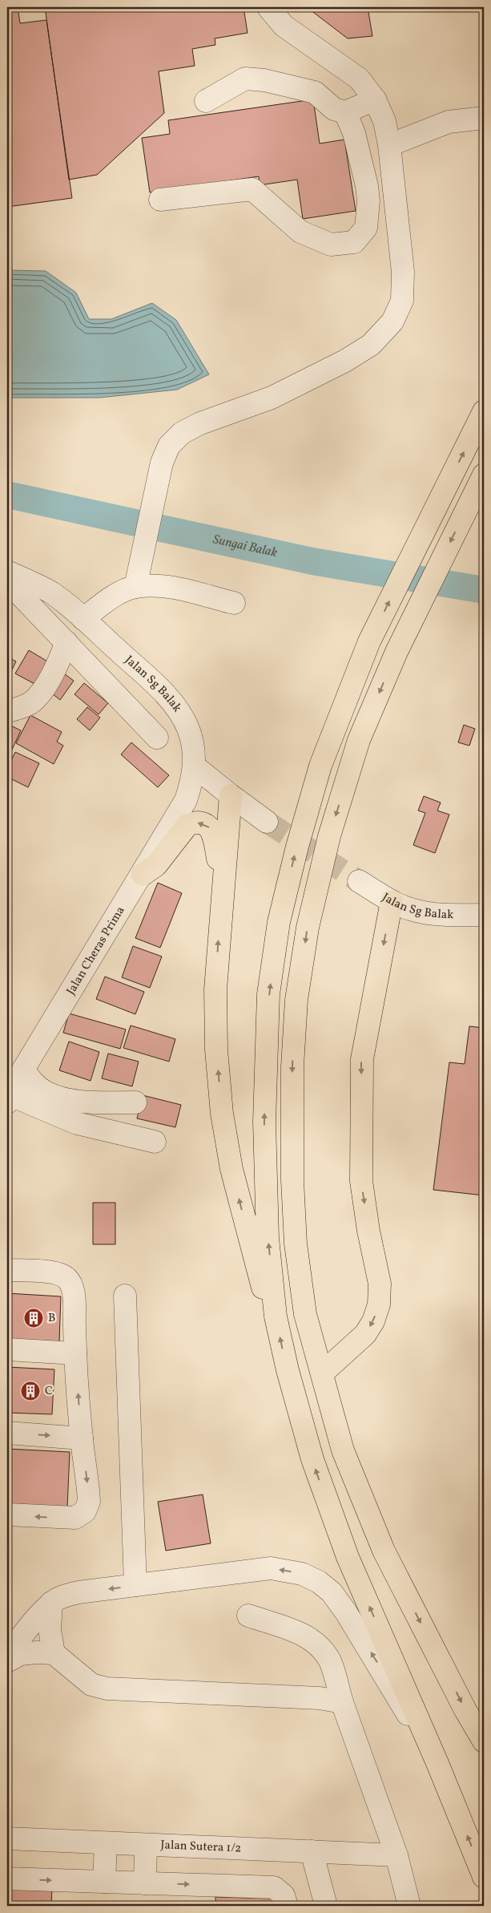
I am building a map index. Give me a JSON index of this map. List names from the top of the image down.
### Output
{
  "streets": {
    "street": ["Jalan Sg Balak", "Jalan Cheras Prima", "Jalan Sutera 1/2"]
  },
  "crossings": [
    ["Jalan Sg Balak", "Jalan Cheras Prima"]
  ],
  "water": ["Sungai Balak"],
  "places": {
    "building": ["B", "C"]
  }
}
